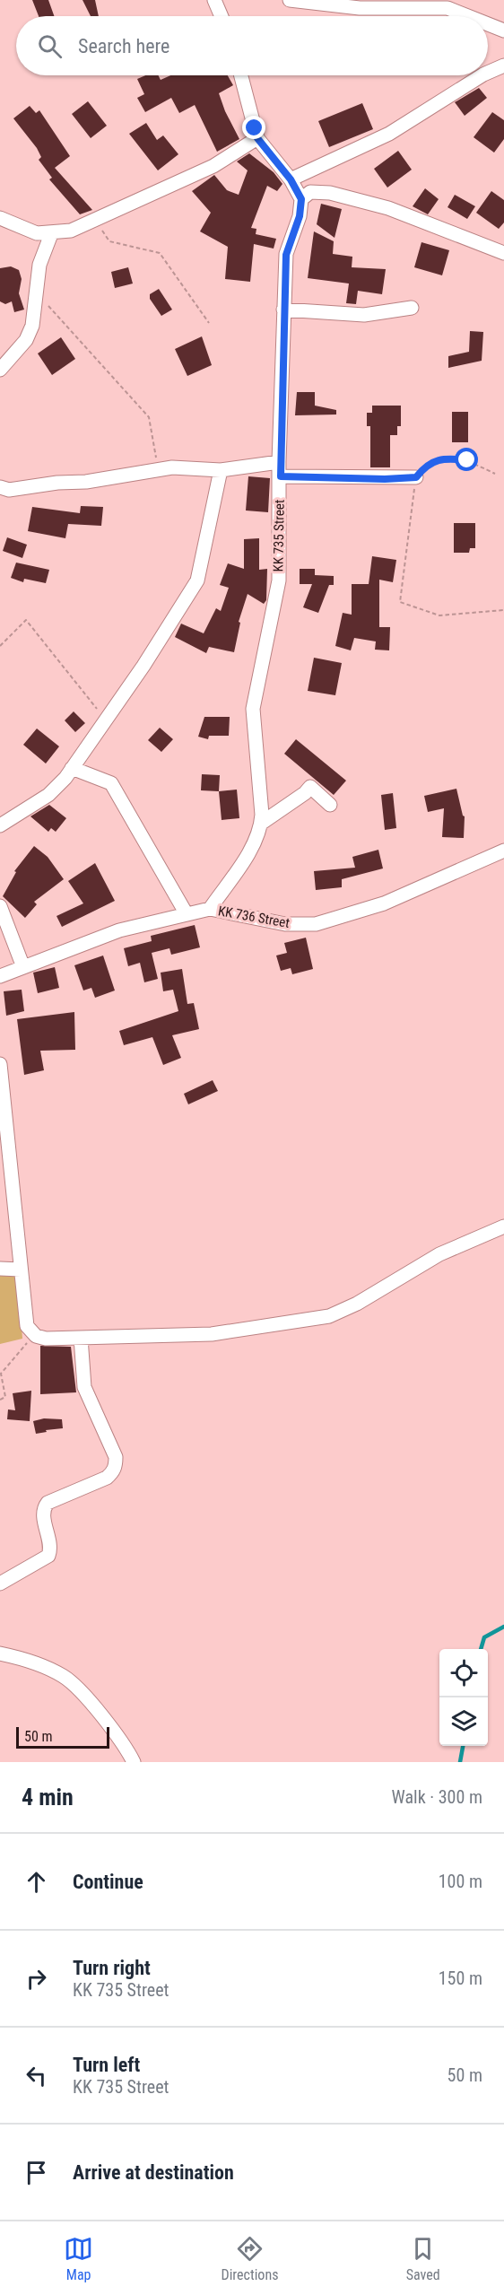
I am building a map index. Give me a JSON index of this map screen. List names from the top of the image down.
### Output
{
  "streets": {
    "street": ["KK 735 Street", "KK 736 Street"]
  },
  "crossings": [
    ["KK 735 Street", "KK 736 Street"]
  ],
  "scale_bar": "50 m",
  "page": {
    "search": "Search here",
    "scale": "50 m",
    "heading": ["4 min", "Walk · 300 m"],
    "list": [
      ["Continue", "100 m"],
      ["Turn right", "KK 735 Street", "150 m"],
      ["Turn left", "KK 735 Street", "50 m"],
      "Arrive at destination"
    ],
    "nav": ["Map", "Directions", "Saved"]
  }
}
